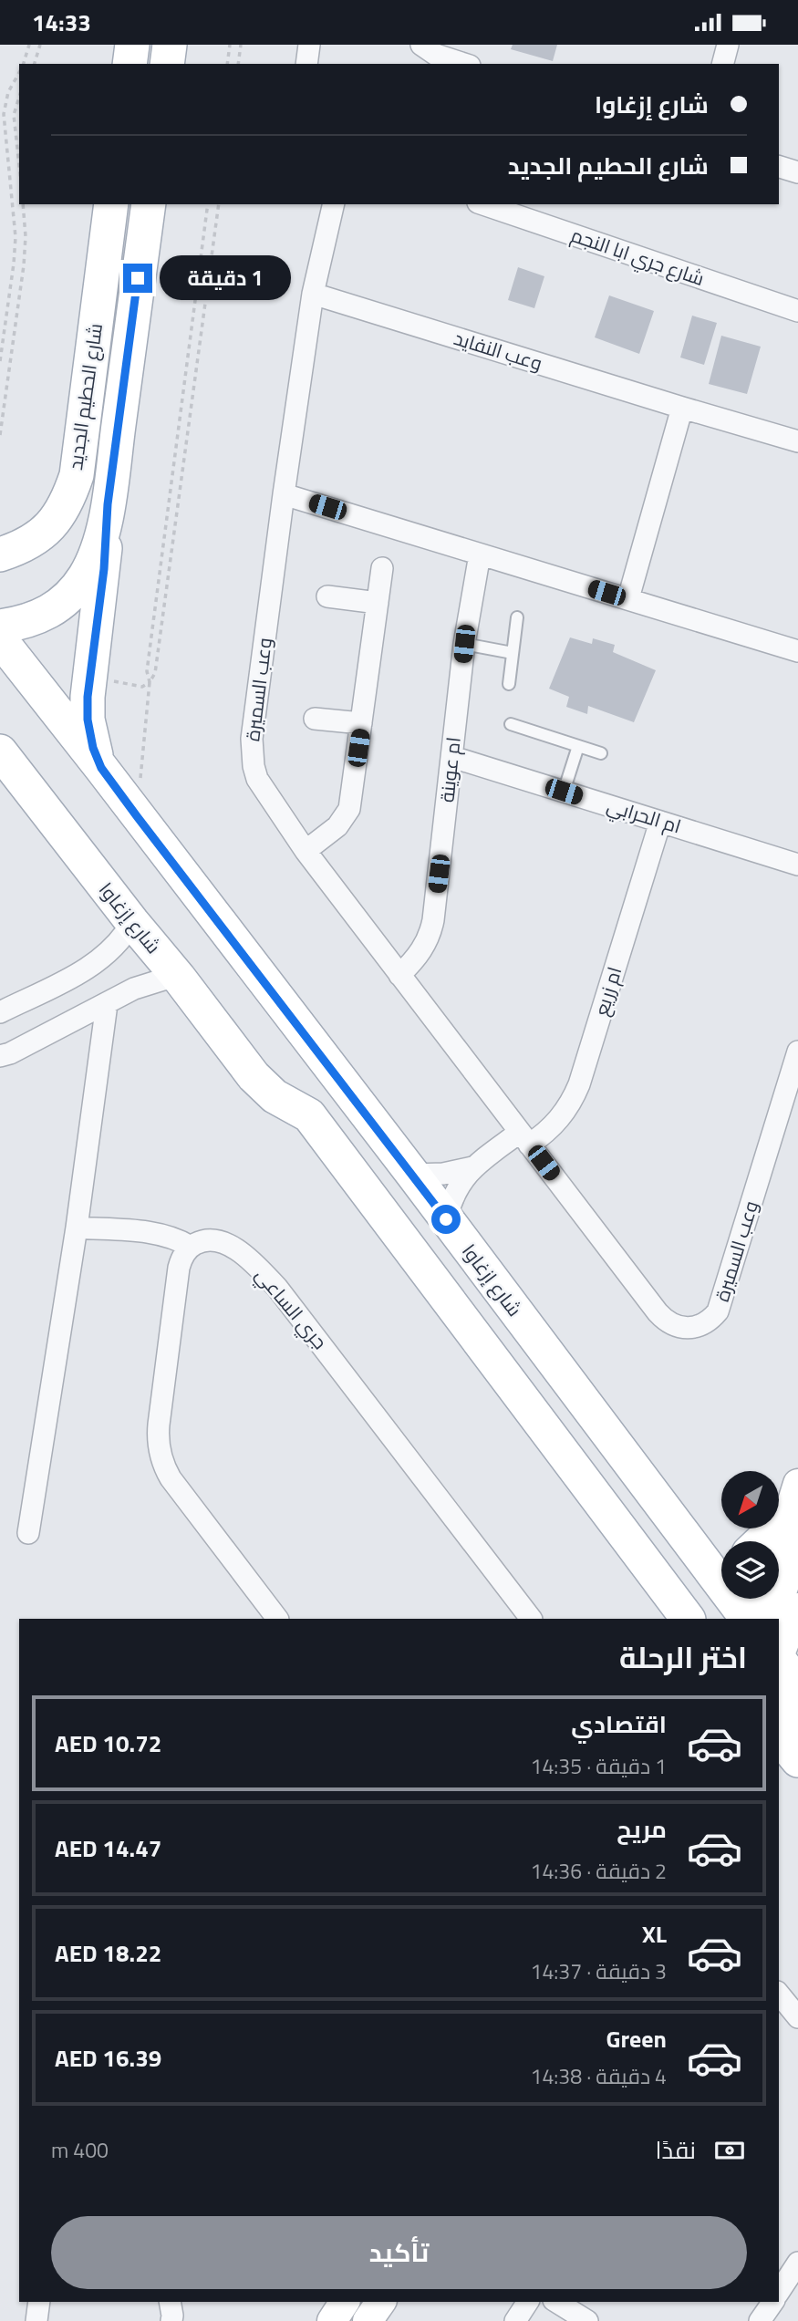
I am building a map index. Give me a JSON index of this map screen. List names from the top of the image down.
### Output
{
  "streets": {
    "main road": ["شارع الحطيم الجديد", "شارع إزغاوا"],
    "street": [
      "شارع جري ابا النجم",
      "وعب النفايد",
      "وعب السميرة",
      "ام عوينة",
      "ام الحرابي",
      "ام زريع",
      "جري الساعي"
    ]
  },
  "crossings": [
    ["وعب النفايد", "وعب السميرة"],
    ["وعب السميرة", "ام عوينة"],
    ["وعب السميرة", "ام زريع"],
    ["ام عوينة", "ام الحرابي"],
    ["ام الحرابي", "ام زريع"]
  ],
  "north": "bottom left",
  "page": {
    "status": "14:33",
    "banner": ["شارع إزغاوا", "شارع الحطيم الجديد"],
    "bubble": "1 دقيقة",
    "heading": "اختر الرحلة",
    "list": [
      {
        "name": "اقتصادي",
        "note": "1 دقيقة · 14:35",
        "value": "AED 10.72"
      },
      {
        "name": "مريح",
        "note": "2 دقيقة · 14:36",
        "value": "AED 14.47"
      },
      {
        "name": "XL",
        "note": "3 دقيقة · 14:37",
        "value": "AED 18.22"
      },
      {
        "name": "Green",
        "note": "4 دقيقة · 14:38",
        "value": "AED 16.39"
      }
    ],
    "pay": ["نقدًا", "400 m"],
    "buttons": "تأكيد"
  }
}
